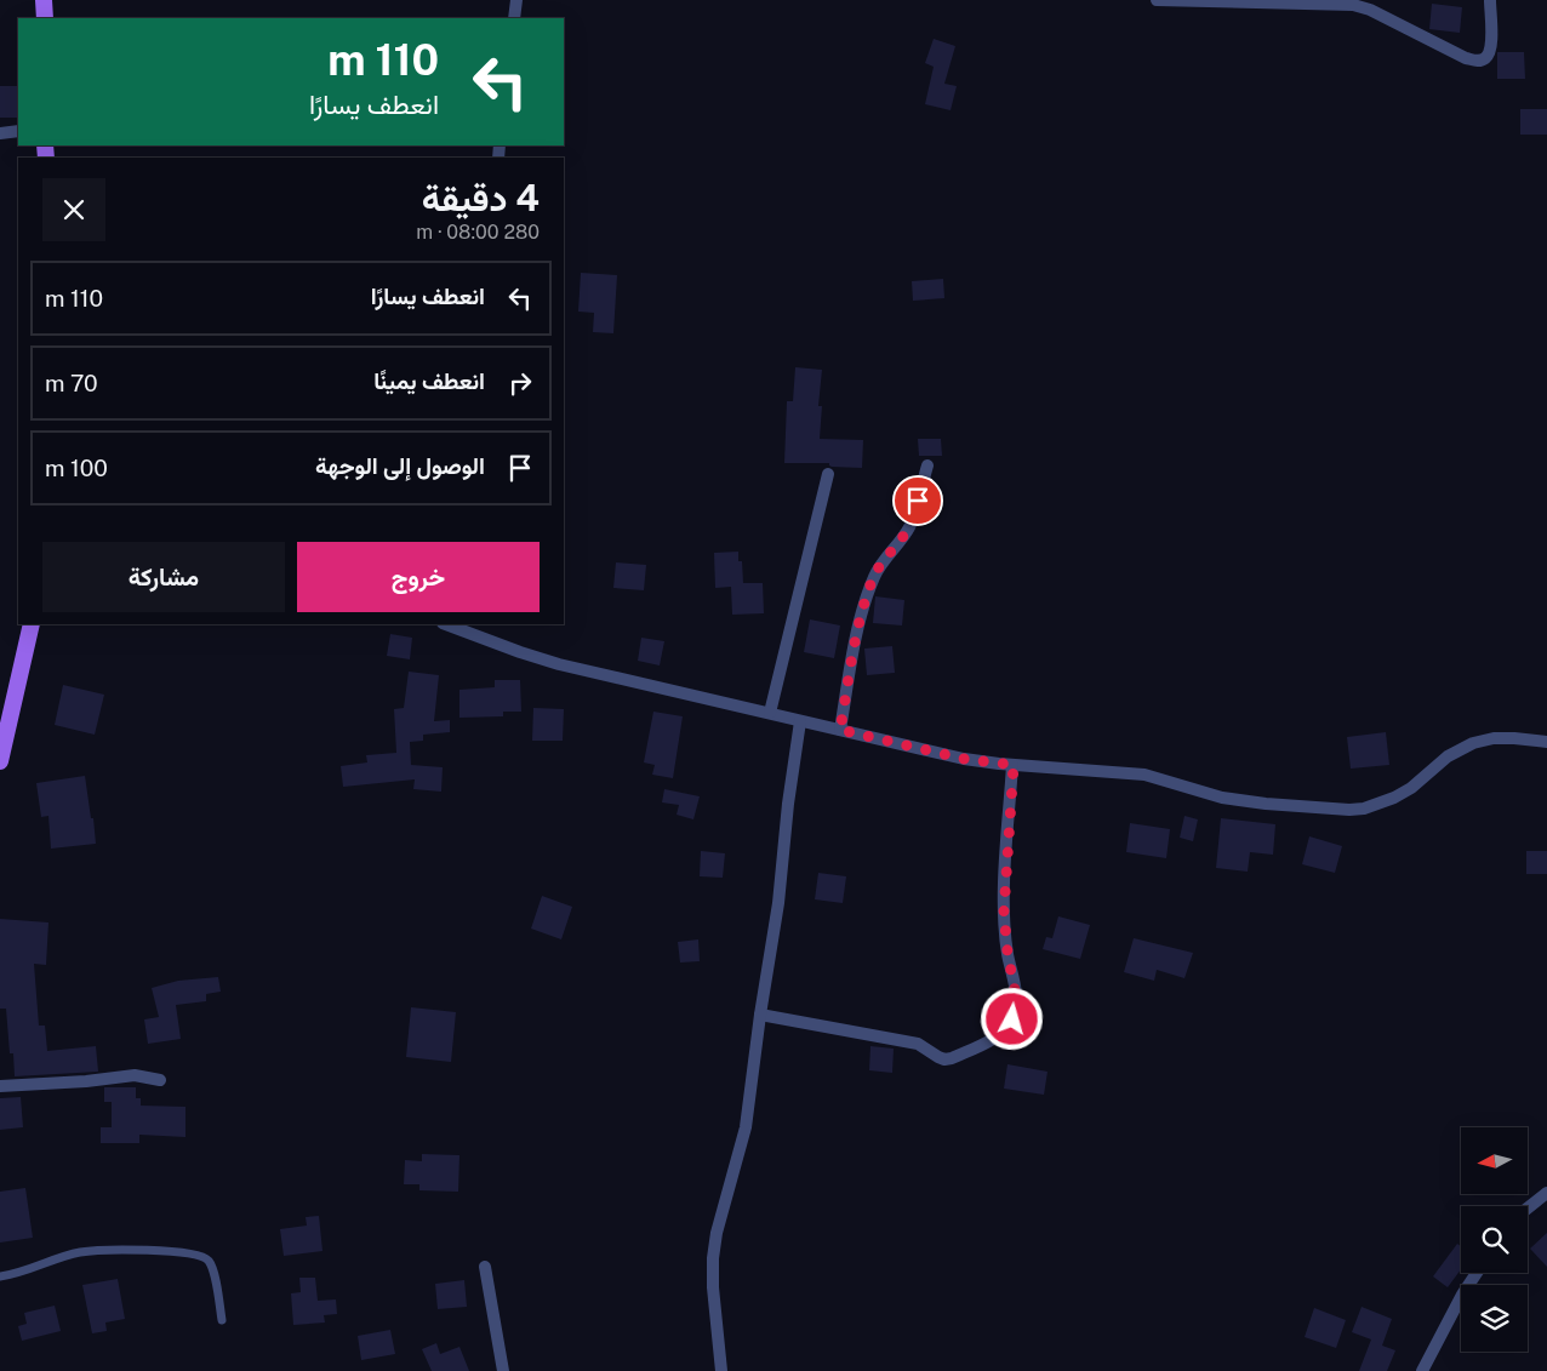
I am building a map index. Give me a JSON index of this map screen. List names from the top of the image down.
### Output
{
  "north": "left",
  "page": {
    "turn": ["110 m", "انعطف يسارًا"],
    "heading": ["4 دقيقة", "280 m · 08:00"],
    "list": [
      {
        "name": "انعطف يسارًا",
        "value": "110 m"
      },
      {
        "name": "انعطف يمينًا",
        "value": "70 m"
      },
      {
        "name": "الوصول إلى الوجهة",
        "value": "100 m"
      }
    ],
    "buttons": ["خروج", "مشاركة"]
  }
}
